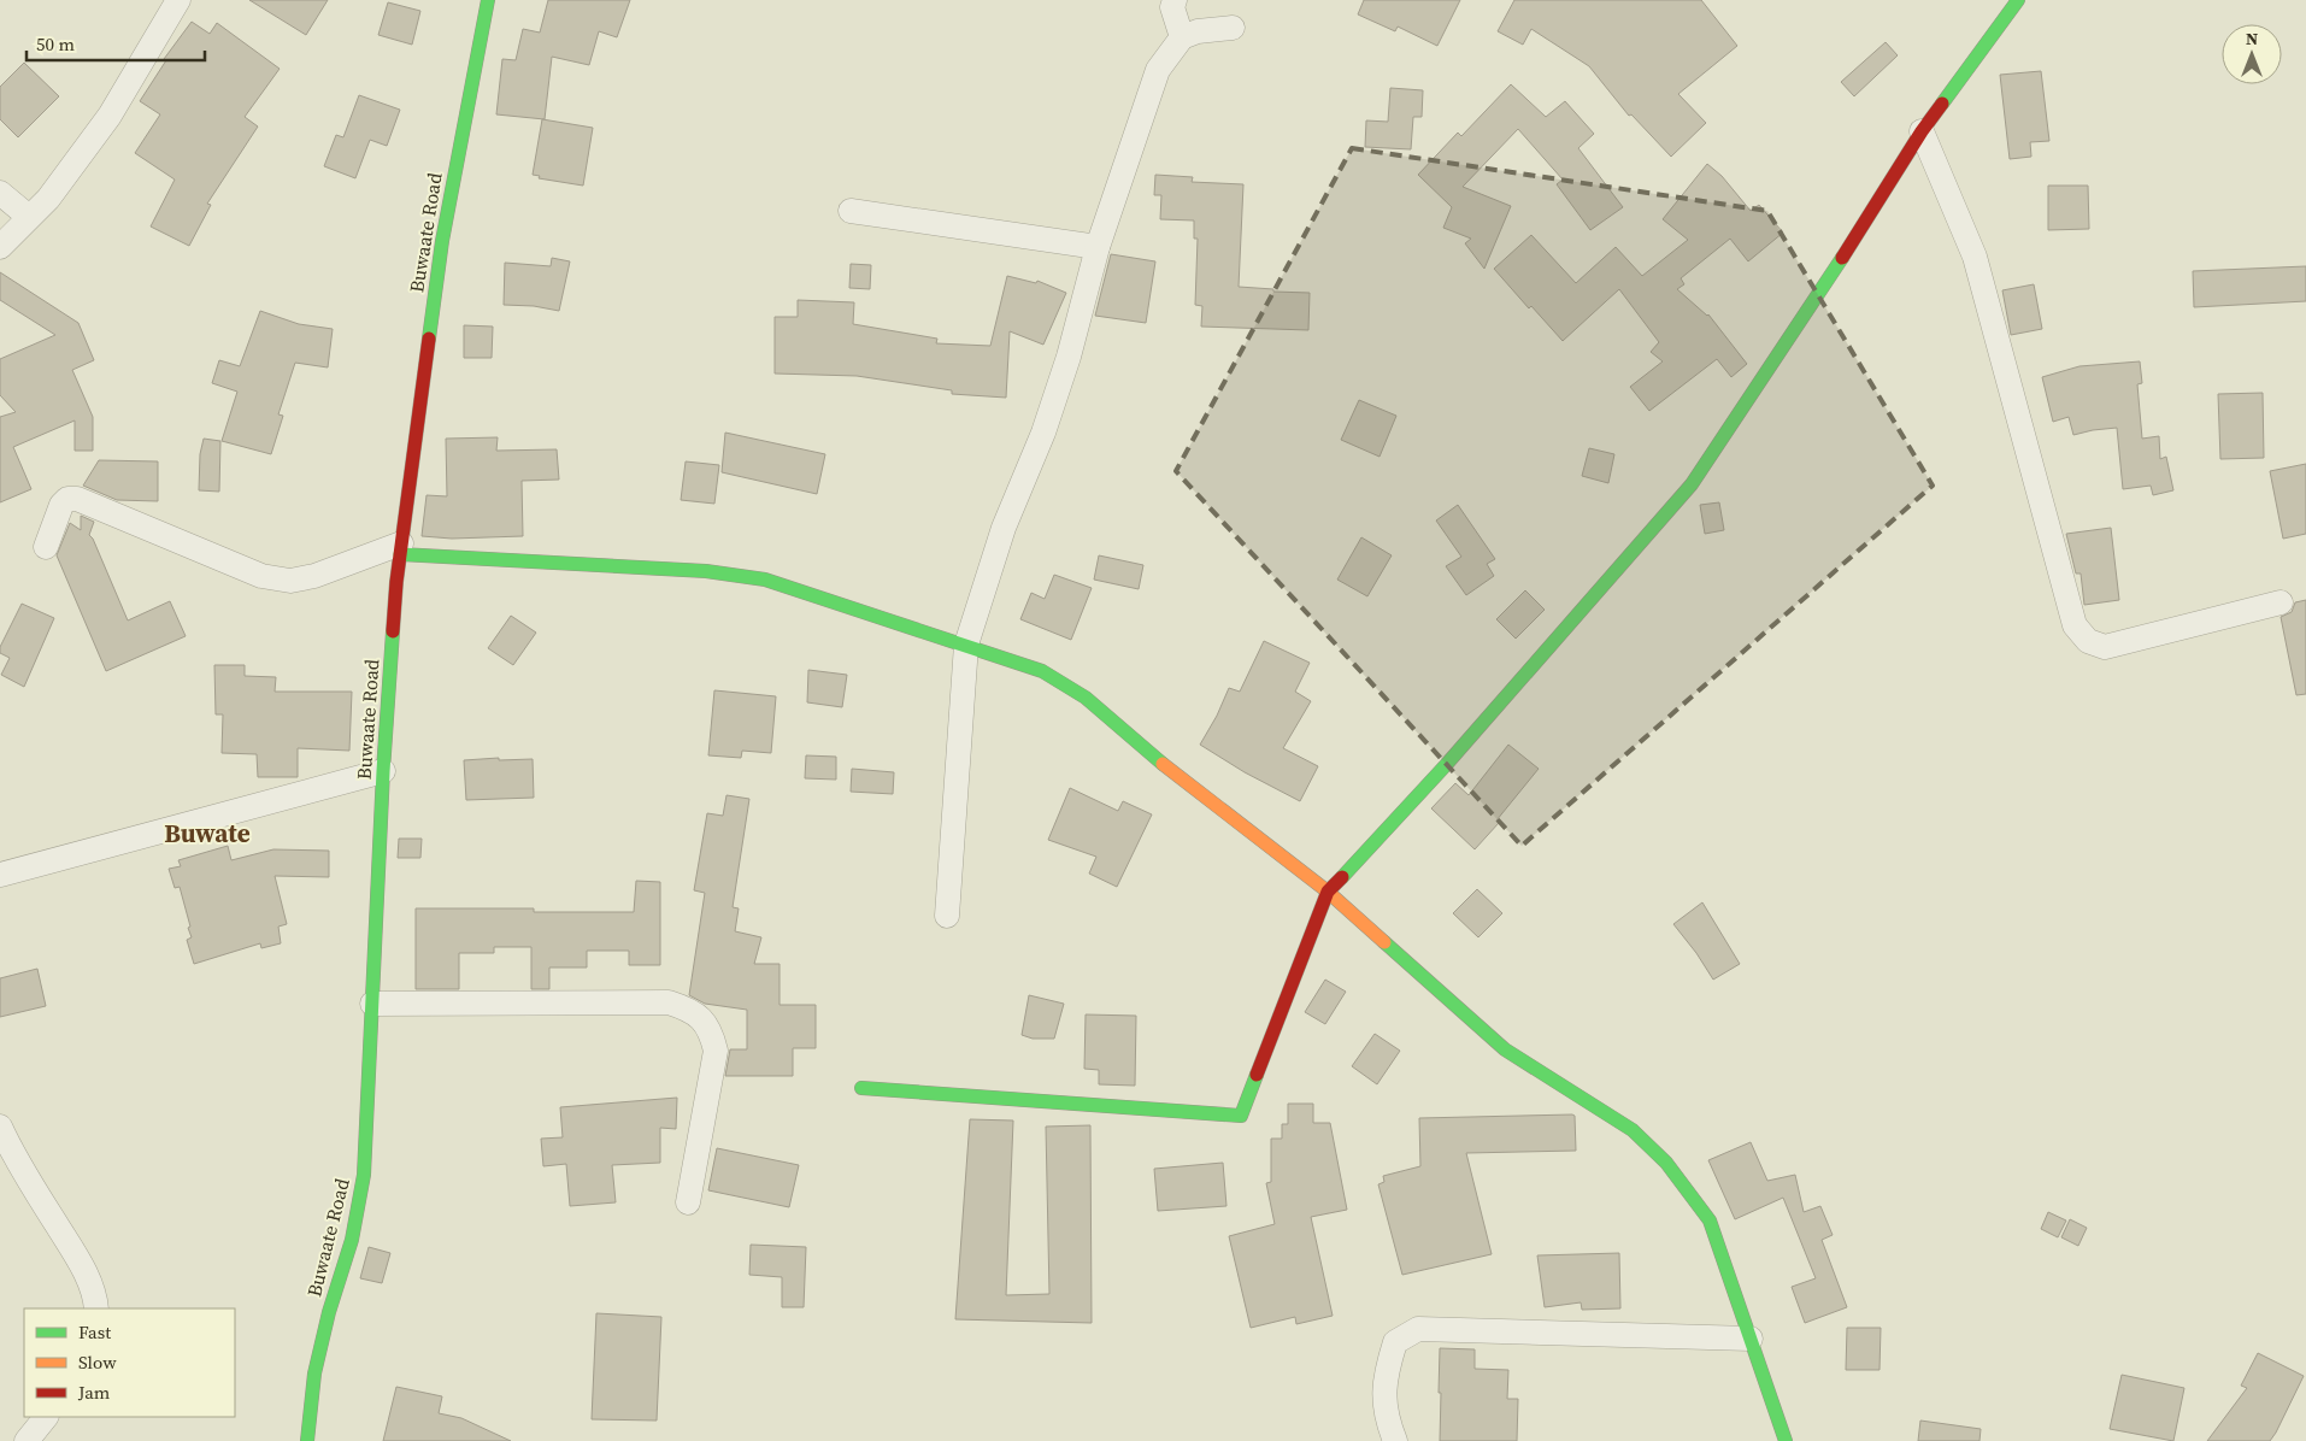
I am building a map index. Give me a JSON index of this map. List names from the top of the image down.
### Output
{
  "streets": {
    "street": ["Buwaate Road"]
  },
  "districts": ["Buwate"],
  "legend": ["Fast", "Slow", "Jam"],
  "scale_bar": "50 m",
  "north": "top"
}
